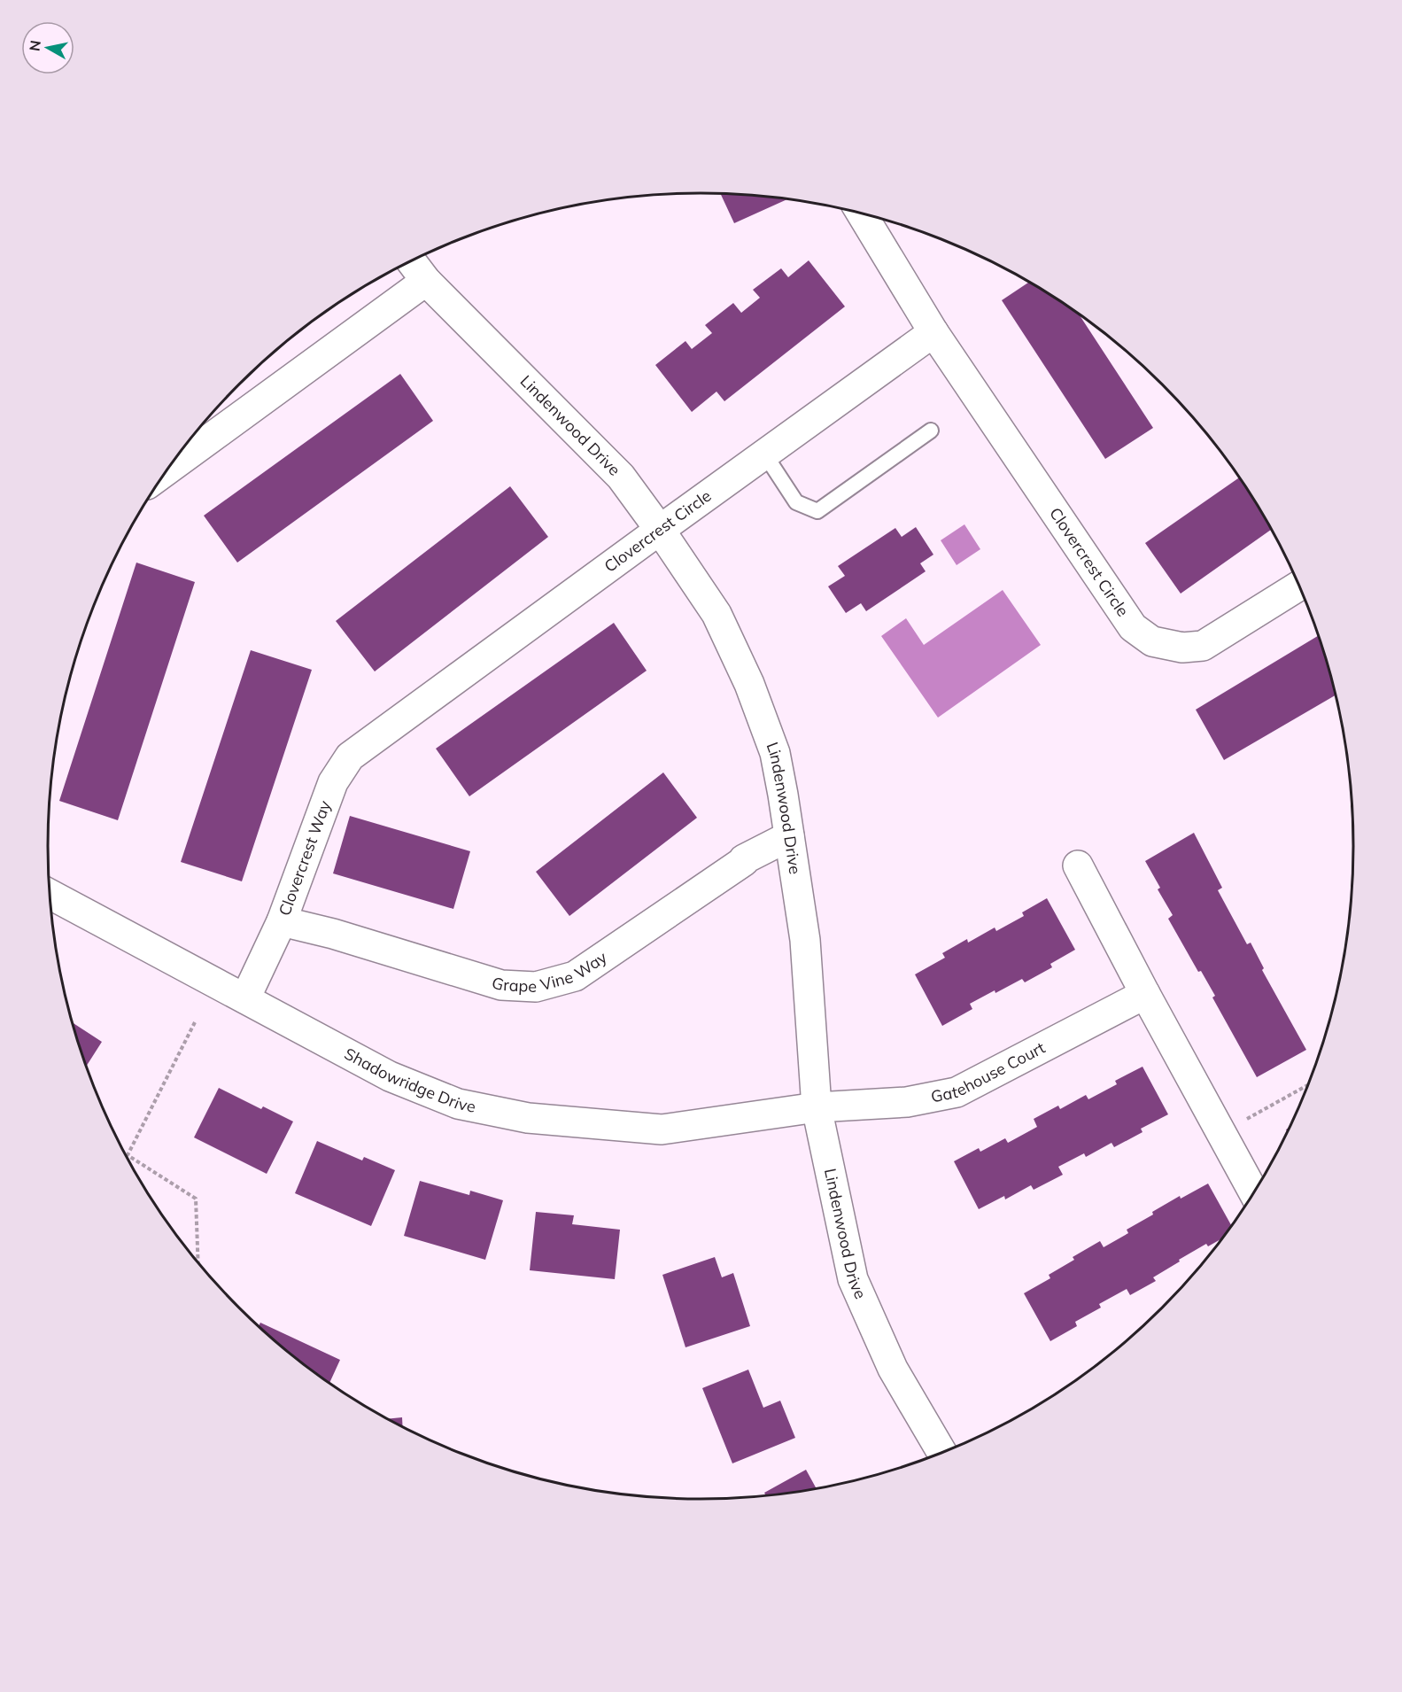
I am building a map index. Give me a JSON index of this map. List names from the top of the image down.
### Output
{
  "streets": {
    "street": [
      "Lindenwood Drive",
      "Clovercrest Circle",
      "Clovercrest Way",
      "Grape Vine Way",
      "Gatehouse Court",
      "Shadowridge Drive"
    ]
  },
  "crossings": [
    ["Lindenwood Drive", "Clovercrest Circle"],
    ["Lindenwood Drive", "Grape Vine Way"],
    ["Lindenwood Drive", "Gatehouse Court"],
    ["Lindenwood Drive", "Shadowridge Drive"],
    ["Clovercrest Circle", "Clovercrest Way"],
    ["Clovercrest Way", "Grape Vine Way"],
    ["Clovercrest Way", "Shadowridge Drive"],
    ["Gatehouse Court", "Shadowridge Drive"]
  ],
  "north": "left"
}
